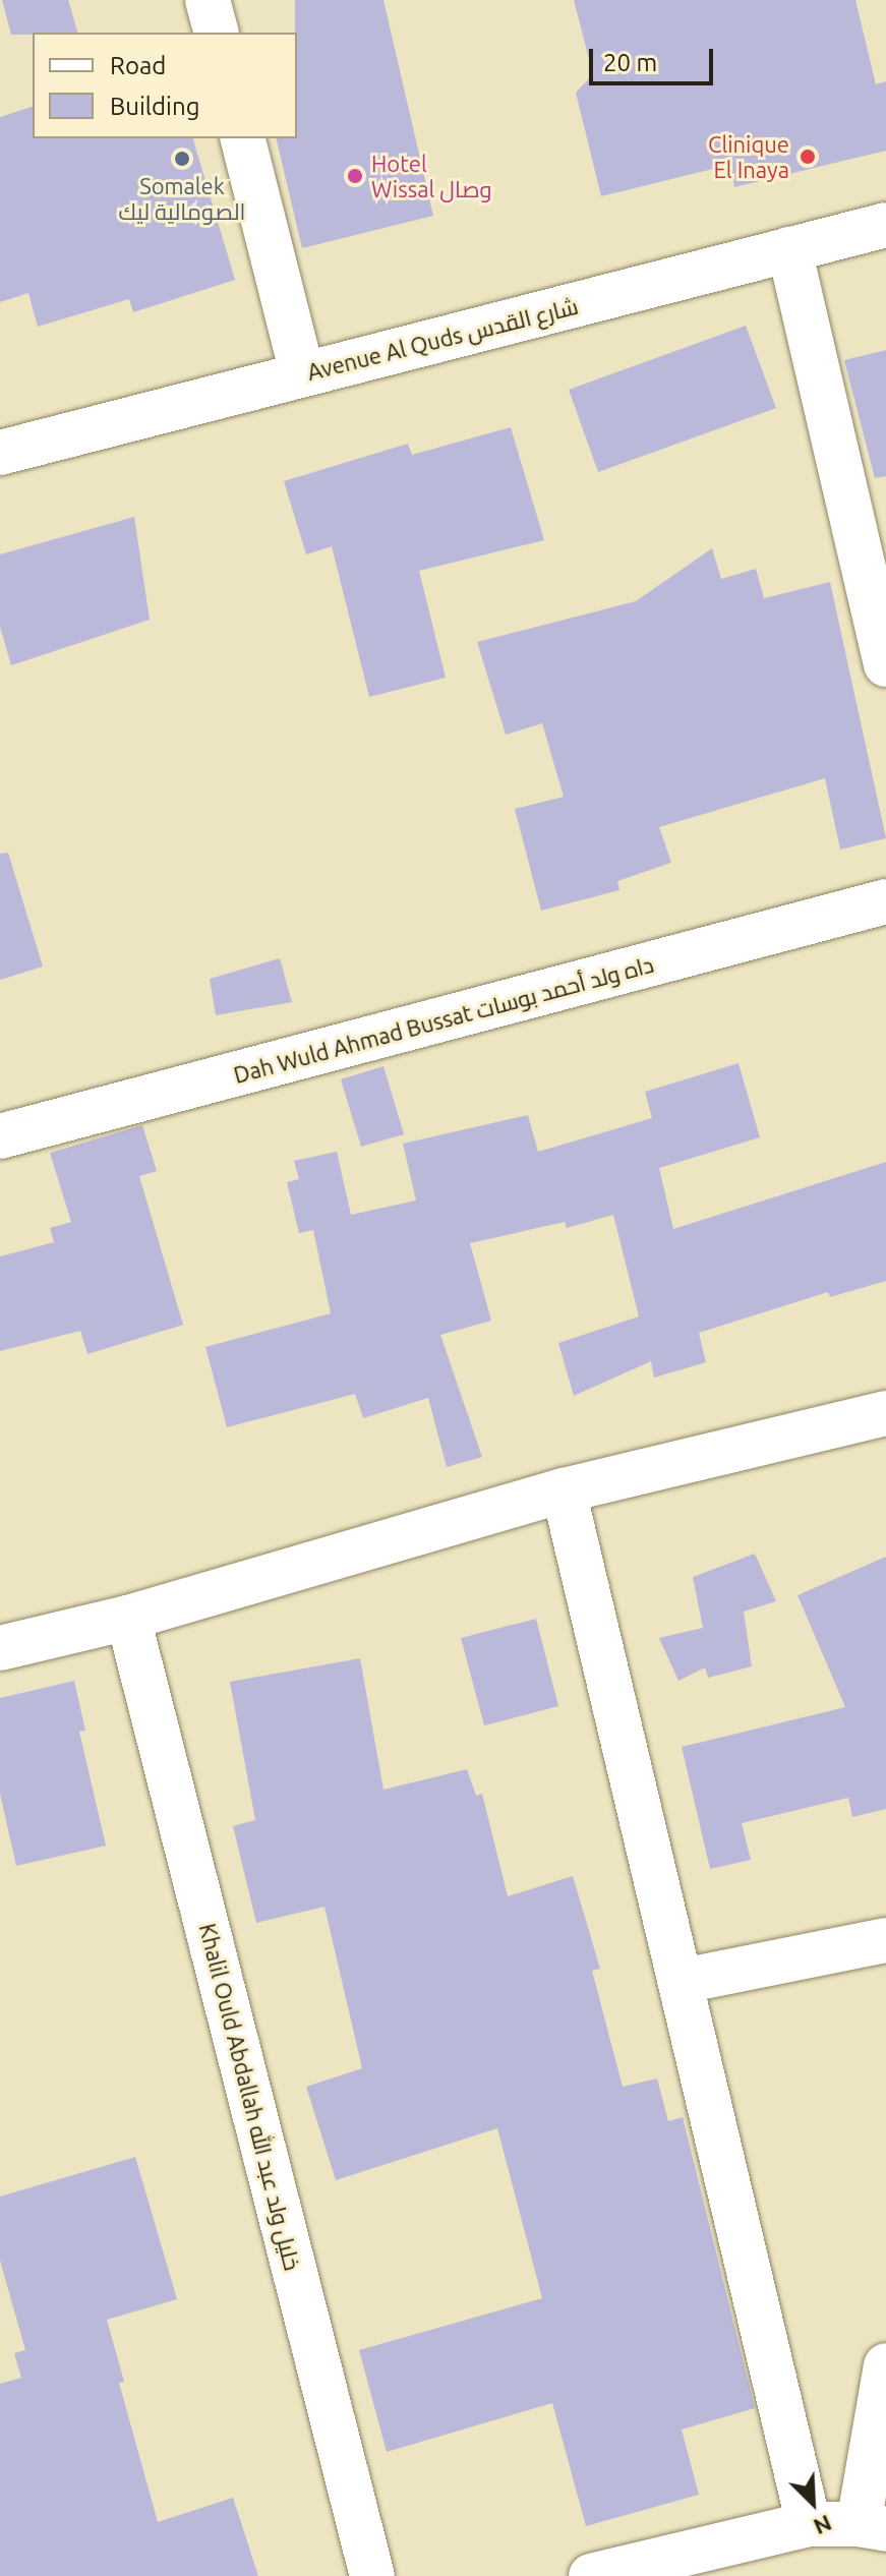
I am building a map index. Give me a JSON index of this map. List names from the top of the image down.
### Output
{
  "streets": {
    "street": ["Avenue Al Quds شارع القدس", "Dah Wuld Ahmad Bussat داه ولد أحمد بوسات", "Khalil Ould Abdallah خليل ولد عبد الله"]
  },
  "places": ["Clinique El Inaya", "Somalek الصومالية ليك", "Hotel Wissal وصال"],
  "legend": ["Road", "Building"],
  "scale_bar": "20 m",
  "north": "bottom right"
}
